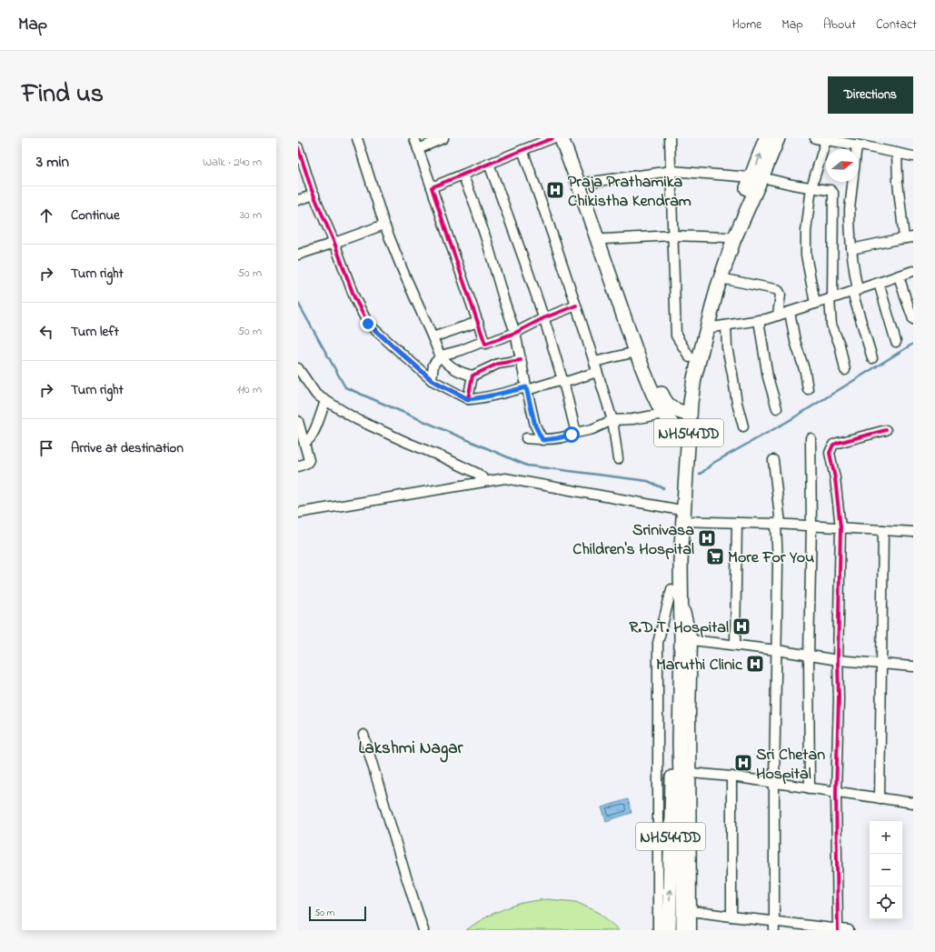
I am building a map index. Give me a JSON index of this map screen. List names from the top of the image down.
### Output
{
  "streets": {
    "highway": ["NH544DD"]
  },
  "districts": ["Lakshmi Nagar"],
  "places": {
    "hospital": [
      "Praja Prathamika Chikistha Kendram",
      "Srinivasa Children's Hospital",
      "R.D.T. Hospital",
      "Maruthi Clinic",
      "Sri Chetan Hospital"
    ],
    "supermarket": ["More For You"]
  },
  "scale_bar": "50 m",
  "north": "right",
  "page": {
    "header": "Map",
    "nav": [
      "Home",
      "Map",
      "About",
      "Contact"
    ],
    "title": "Find us",
    "buttons": "Directions",
    "heading": ["3 min", "Walk · 240 m"],
    "list": [
      ["Continue", "30 m"],
      ["Turn right", "50 m"],
      ["Turn left", "50 m"],
      ["Turn right", "110 m"],
      "Arrive at destination"
    ],
    "map_buttons": ["+", "−"],
    "scale": "50 m"
  }
}
